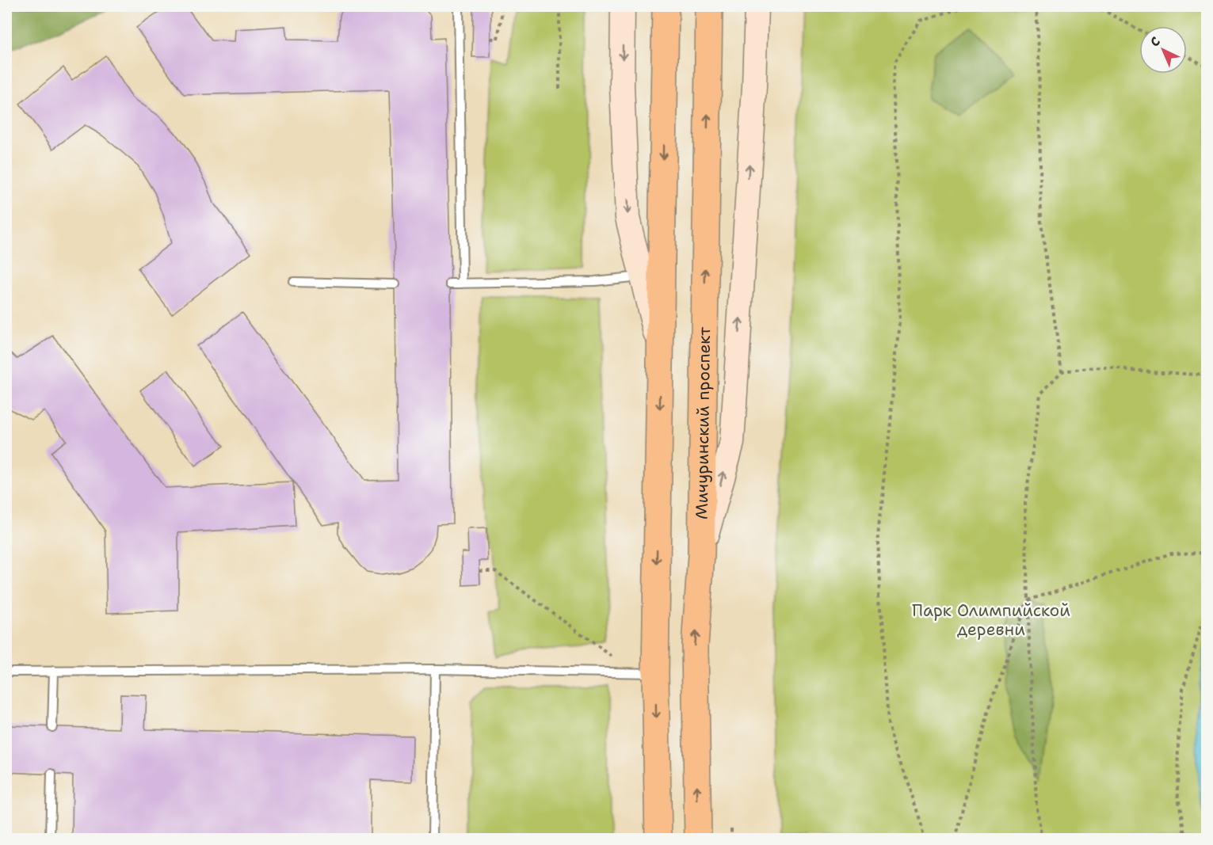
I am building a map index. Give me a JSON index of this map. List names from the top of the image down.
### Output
{
  "streets": {
    "main road": ["Мичуринский проспект"]
  },
  "parks": ["Парк Олимпийской деревни"],
  "north": "top left"
}
